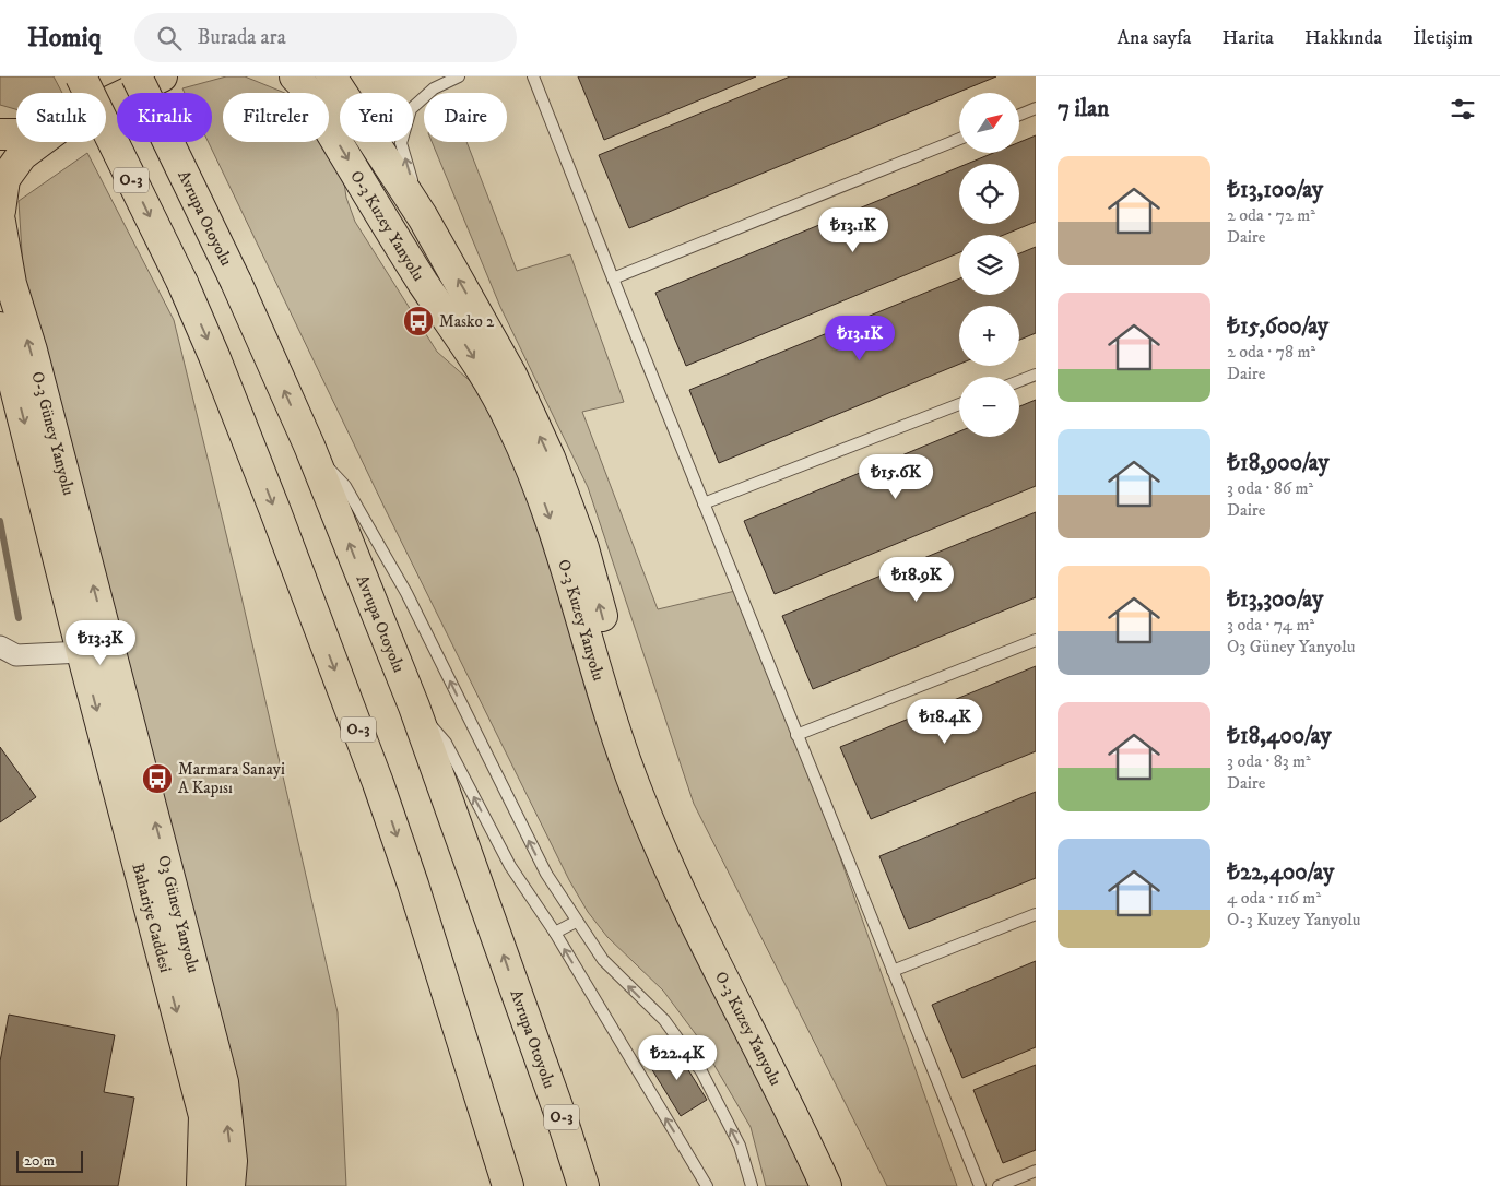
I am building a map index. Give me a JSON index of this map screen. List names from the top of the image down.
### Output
{
  "streets": {
    "main road": [
      "O-3",
      "Avrupa Otoyolu",
      "O-3 Kuzey Yanyolu",
      "O-3 Güney Yanyolu",
      "O3 Güney Yanyolu",
      "Bahariye Caddesi"
    ]
  },
  "crossings": [
    ["O-3 Güney Yanyolu", "O3 Güney Yanyolu"],
    ["O-3 Güney Yanyolu", "Bahariye Caddesi"],
    ["O3 Güney Yanyolu", "Bahariye Caddesi"]
  ],
  "places": {
    "bus stop": ["Masko 2", "Marmara Sanayi A Kapısı"]
  },
  "scale_bar": "20 m",
  "north": "top right",
  "page": {
    "header": "Homiq",
    "search": "Burada ara",
    "nav": [
      "Ana sayfa",
      "Harita",
      "Hakkında",
      "İletişim"
    ],
    "heading": "7 ilan",
    "map_buttons": ["+", "−"],
    "chip": [
      "Satılık",
      "Kiralık",
      "Filtreler",
      "Yeni",
      "Daire"
    ],
    "list": [
      {
        "name": "₺13,100/ay",
        "note": "2 oda · 72 m² · Daire"
      },
      {
        "name": "₺15,600/ay",
        "note": "2 oda · 78 m² · Daire"
      },
      {
        "name": "₺18,900/ay",
        "note": "3 oda · 86 m² · Daire"
      },
      {
        "name": "₺13,300/ay",
        "note": "3 oda · 74 m² · O3 Güney Yanyolu"
      },
      {
        "name": "₺18,400/ay",
        "note": "3 oda · 83 m² · Daire"
      },
      {
        "name": "₺22,400/ay",
        "note": "4 oda · 116 m² · O-3 Kuzey Yanyolu"
      }
    ],
    "price": [
      "₺13.1K",
      "₺13.1K",
      "₺15.6K",
      "₺18.9K",
      "₺13.3K",
      "₺18.4K",
      "₺22.4K"
    ],
    "scale": "20 m"
  }
}
